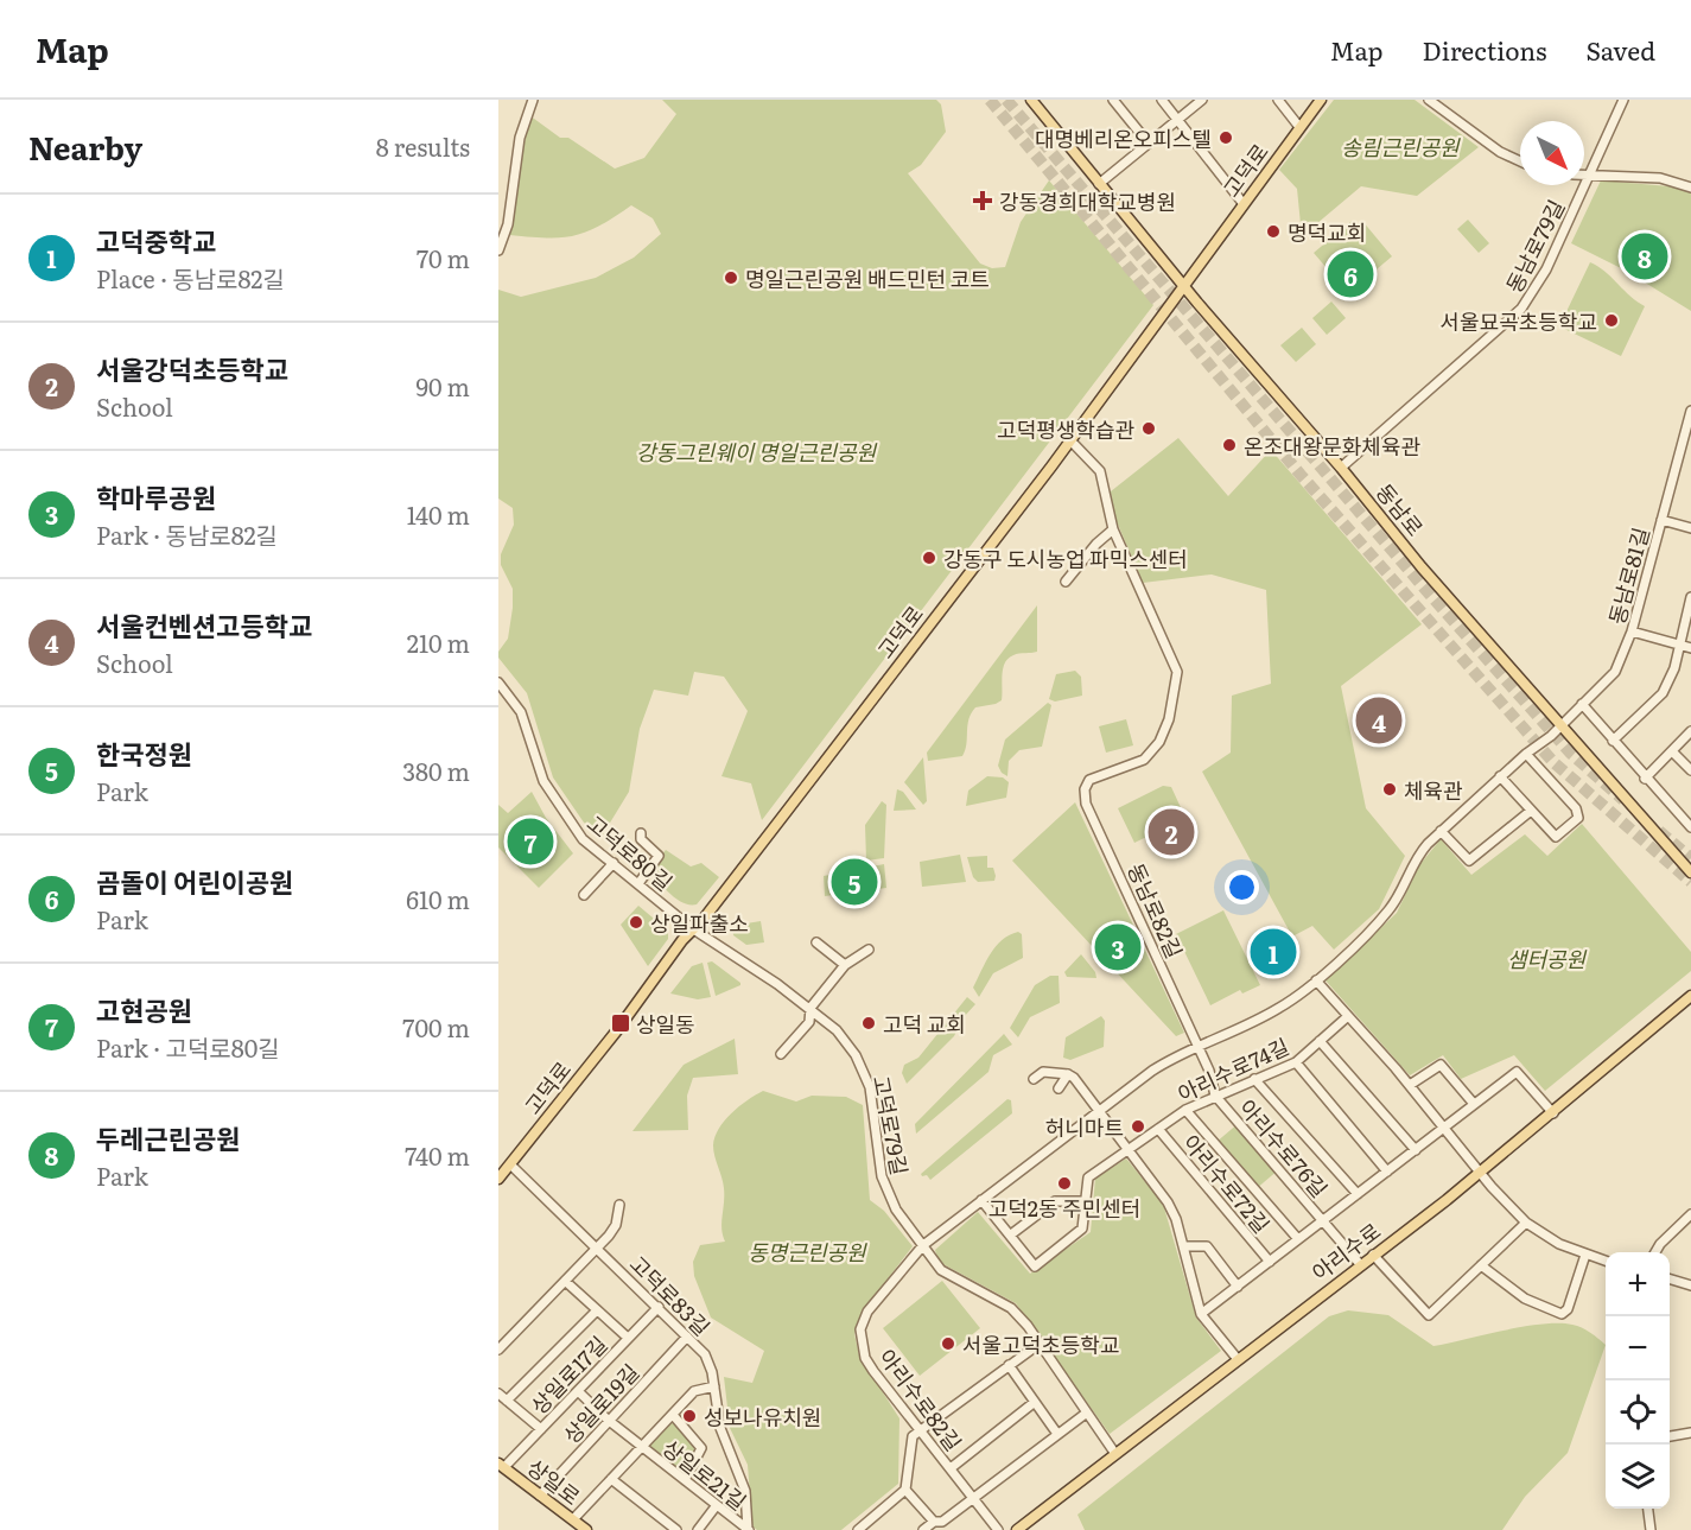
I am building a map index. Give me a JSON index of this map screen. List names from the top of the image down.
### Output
{
  "streets": {
    "main road": [
      "고덕로",
      "동남로",
      "아리수로",
      "상일로"
    ],
    "street": [
      "동남로79길",
      "동남로81길",
      "고덕로80길",
      "동남로82길",
      "아리수로74길",
      "고덕로79길",
      "아리수로76길",
      "아리수로72길",
      "고덕로83길",
      "상일로17길",
      "아리수로82길",
      "상일로19길",
      "상일로21길"
    ]
  },
  "crossings": [
    ["고덕로", "동남로"],
    ["고덕로", "고덕로80길"],
    ["고덕로", "고덕로79길"],
    ["고덕로", "고덕로83길"],
    ["동남로79길", "동남로"],
    ["동남로", "동남로81길"],
    ["고덕로80길", "고덕로79길"],
    ["동남로82길", "아리수로76길"],
    ["아리수로74길", "아리수로76길"],
    ["아리수로74길", "아리수로72길"],
    ["고덕로79길", "아리수로"],
    ["고덕로79길", "아리수로82길"],
    ["아리수로76길", "아리수로72길"],
    ["아리수로76길", "아리수로"],
    ["아리수로72길", "아리수로"],
    ["고덕로83길", "상일로17길"],
    ["고덕로83길", "상일로19길"],
    ["고덕로83길", "상일로21길"],
    ["상일로17길", "상일로"],
    ["상일로19길", "상일로"],
    ["상일로21길", "상일로"]
  ],
  "parks": [
    "송림근린공원",
    "강동그린웨이 명일근린공원",
    "샘터공원",
    "동명근린공원"
  ],
  "places": {
    "other": [
      "대명베리온오피스텔",
      "명덕교회",
      "명일근린공원 배드민턴 코트",
      "서울묘곡초등학교",
      "고덕평생학습관",
      "온조대왕문화체육관",
      "강동구 도시농업 파믹스센터",
      "체육관",
      "상일파출소",
      "고덕 교회",
      "허니마트",
      "고덕2동 주민센터",
      "서울고덕초등학교",
      "성보나유치원"
    ],
    "health": ["강동경희대학교병원"],
    "transit": ["상일동"]
  },
  "north": "bottom right",
  "page": {
    "header": "Map",
    "nav": ["Map", "Directions", "Saved"],
    "heading": ["Nearby", "8 results"],
    "list": [
      {
        "mark": "1",
        "name": "고덕중학교",
        "note": "Place · 동남로82길",
        "value": "70 m"
      },
      {
        "mark": "2",
        "name": "서울강덕초등학교",
        "note": "School",
        "value": "90 m"
      },
      {
        "mark": "3",
        "name": "학마루공원",
        "note": "Park · 동남로82길",
        "value": "140 m"
      },
      {
        "mark": "4",
        "name": "서울컨벤션고등학교",
        "note": "School",
        "value": "210 m"
      },
      {
        "mark": "5",
        "name": "한국정원",
        "note": "Park",
        "value": "380 m"
      },
      {
        "mark": "6",
        "name": "곰돌이 어린이공원",
        "note": "Park",
        "value": "610 m"
      },
      {
        "mark": "7",
        "name": "고현공원",
        "note": "Park · 고덕로80길",
        "value": "700 m"
      },
      {
        "mark": "8",
        "name": "두레근린공원",
        "note": "Park",
        "value": "740 m"
      }
    ],
    "pins": [
      "8",
      "6",
      "4",
      "2",
      "7",
      "5",
      "3",
      "1"
    ],
    "map_buttons": ["+", "−"]
  }
}
